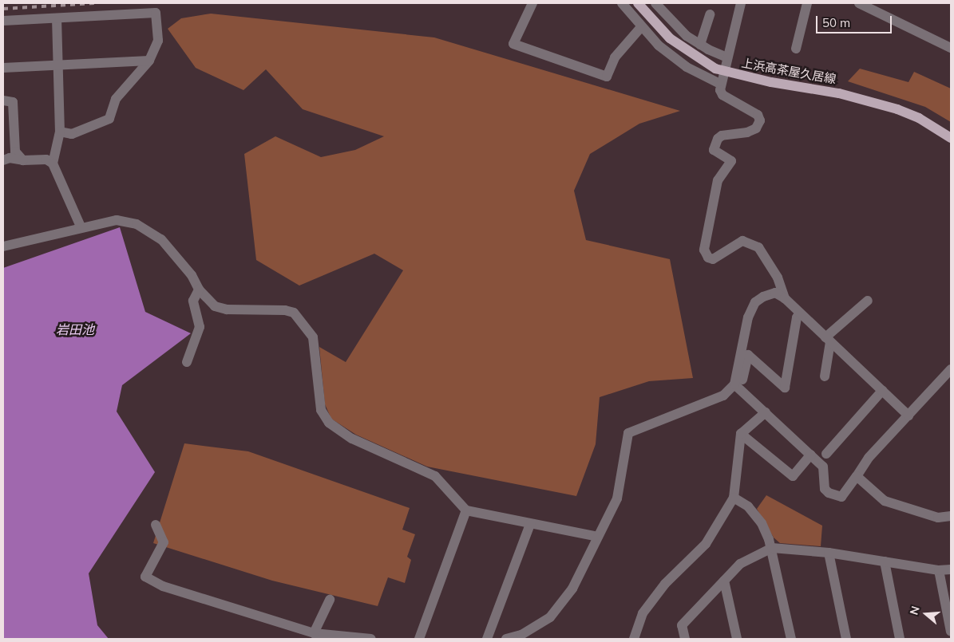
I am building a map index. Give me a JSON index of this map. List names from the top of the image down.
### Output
{
  "streets": {
    "main road": ["上浜高茶屋久居線"]
  },
  "water": ["岩田池"],
  "scale_bar": "50 m",
  "north": "left"
}
